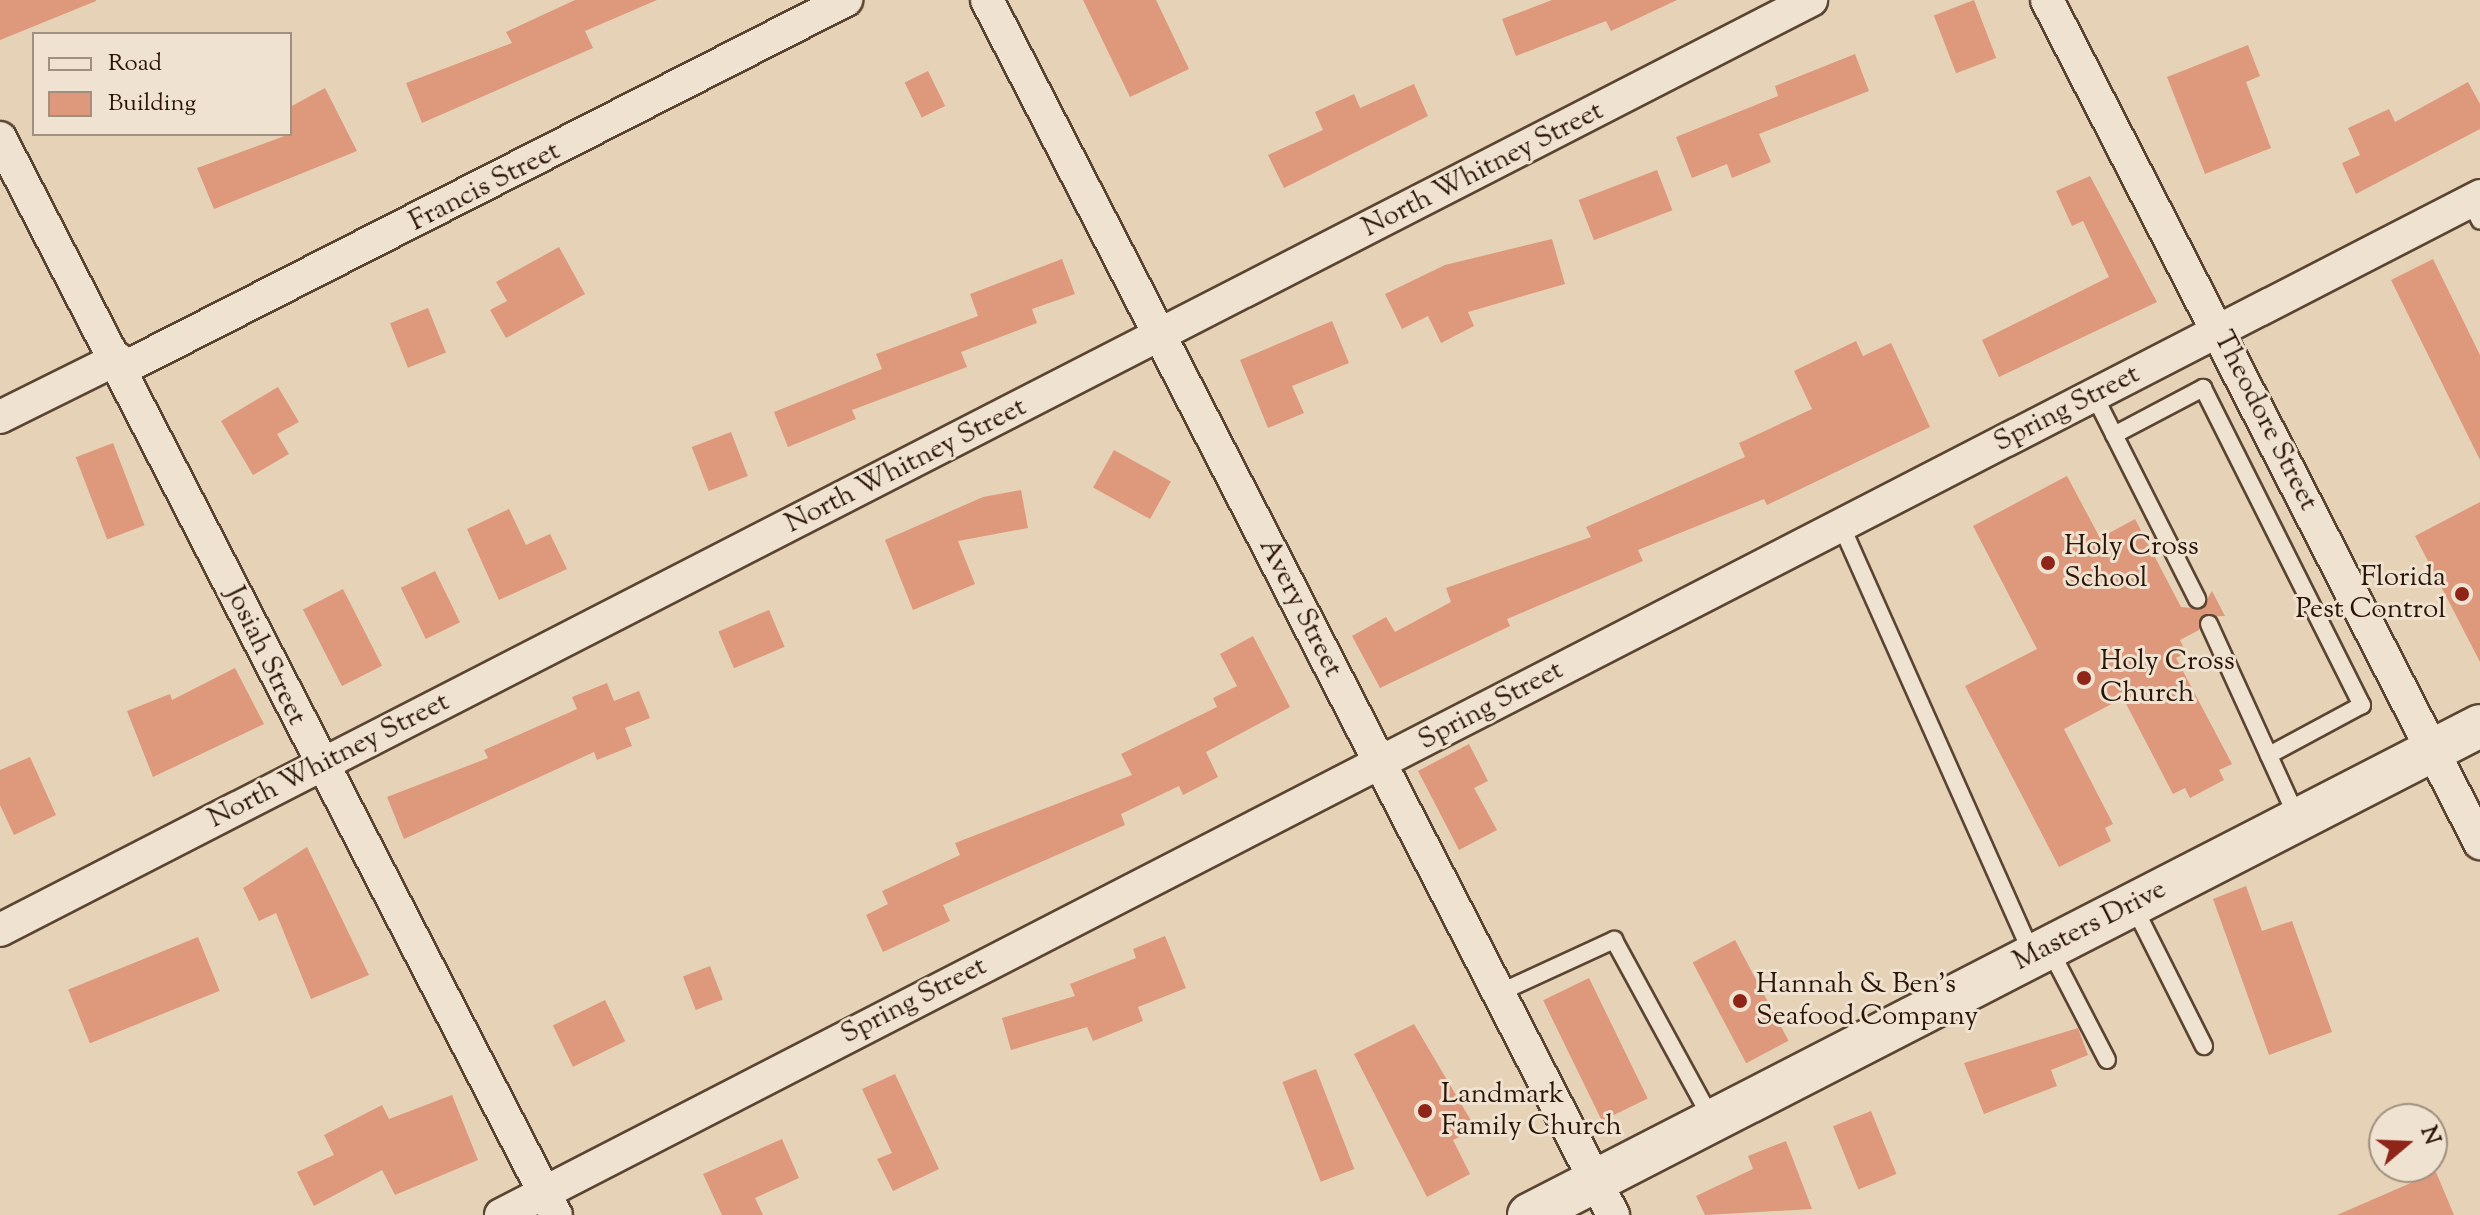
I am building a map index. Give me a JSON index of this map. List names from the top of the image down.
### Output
{
  "streets": {
    "street": [
      "North Whitney Street",
      "Francis Street",
      "Spring Street",
      "Theodore Street",
      "Avery Street",
      "Josiah Street",
      "Masters Drive"
    ]
  },
  "crossings": [
    ["North Whitney Street", "Avery Street"],
    ["North Whitney Street", "Josiah Street"],
    ["Francis Street", "Josiah Street"],
    ["Spring Street", "Theodore Street"],
    ["Spring Street", "Avery Street"],
    ["Spring Street", "Josiah Street"],
    ["Theodore Street", "Masters Drive"],
    ["Avery Street", "Masters Drive"]
  ],
  "places": [
    "Holy Cross School",
    "Florida Pest Control",
    "Holy Cross Church",
    "Hannah & Ben's Seafood Company",
    "Landmark Family Church"
  ],
  "legend": ["Road", "Building"],
  "north": "right"
}
